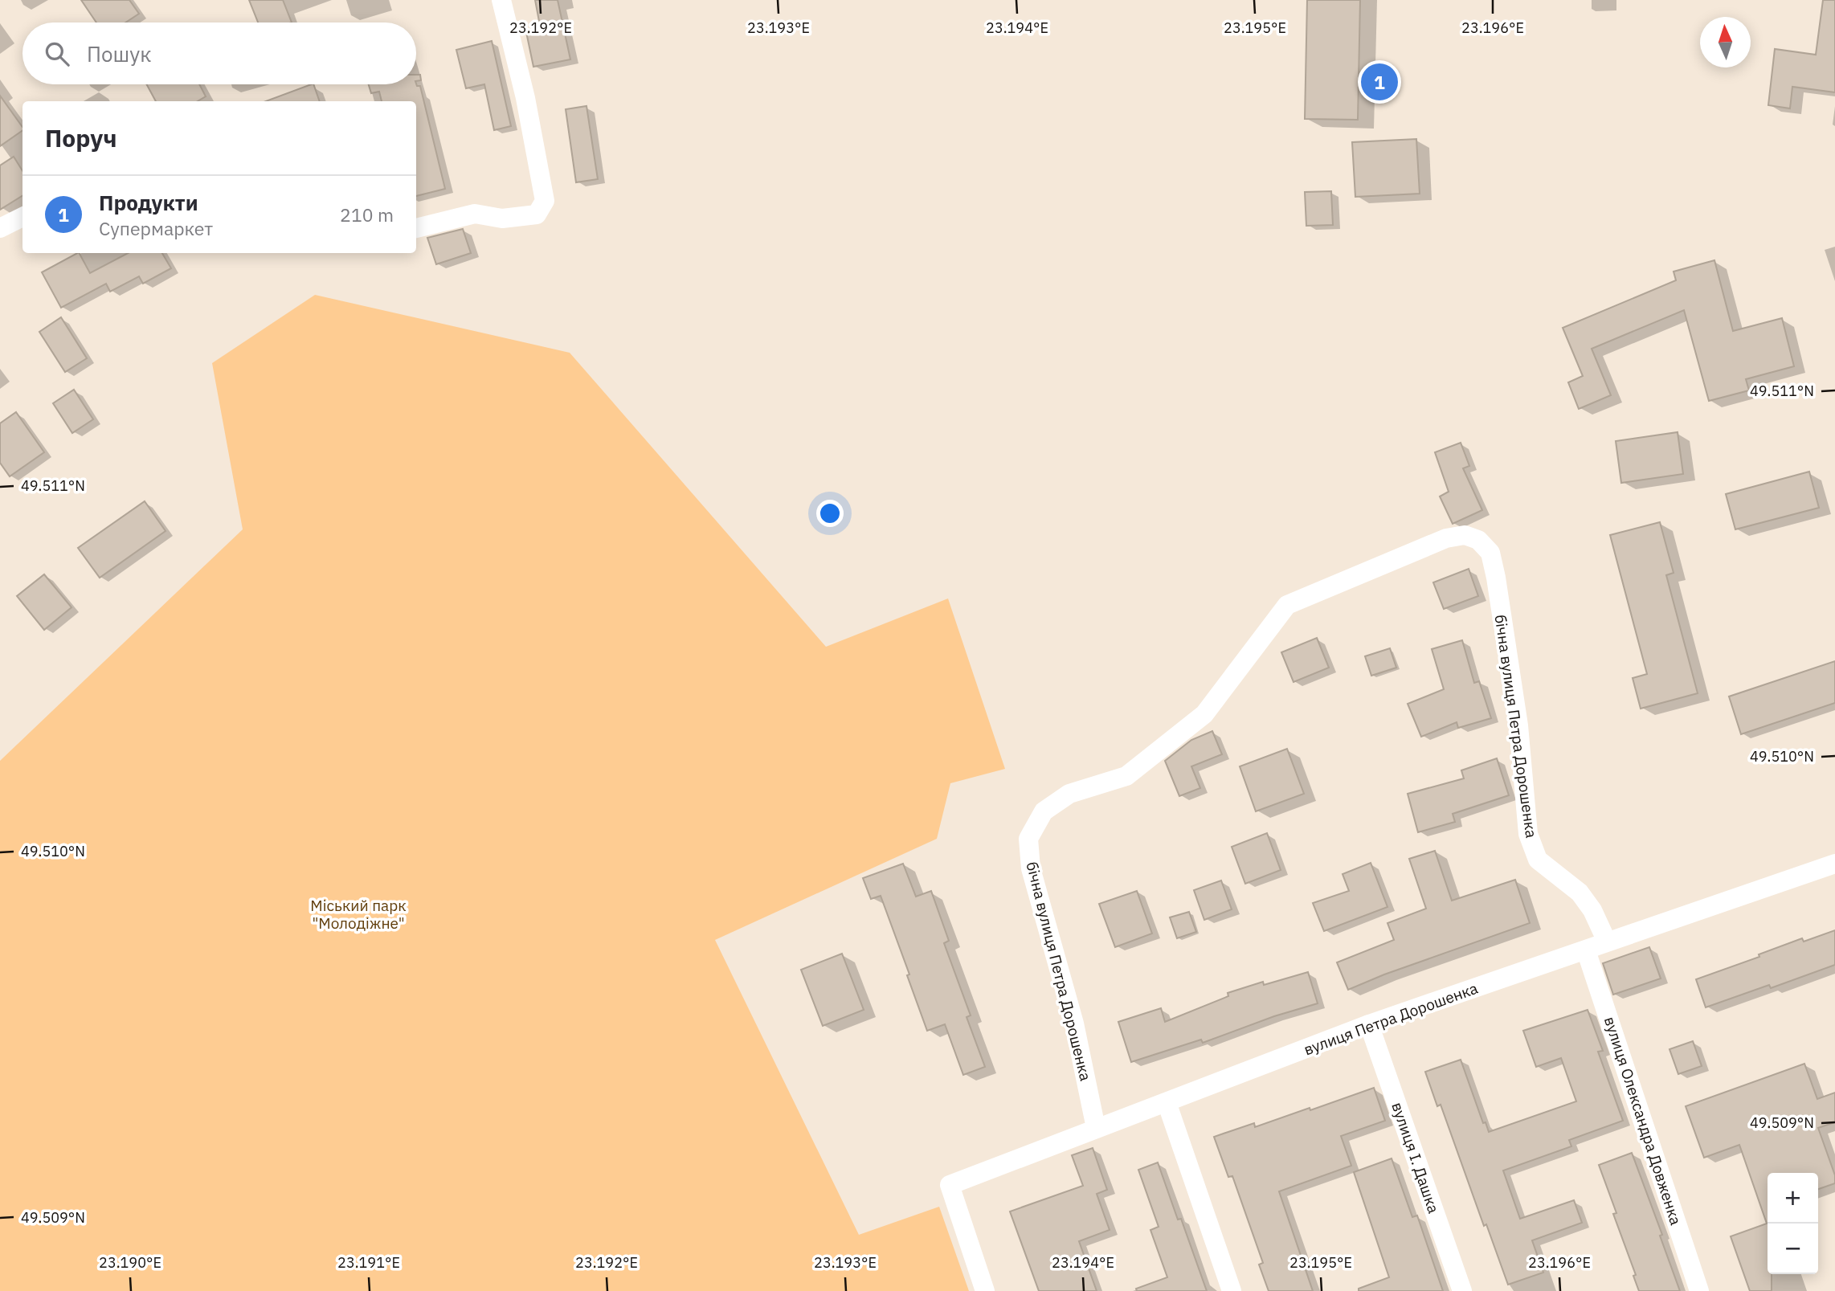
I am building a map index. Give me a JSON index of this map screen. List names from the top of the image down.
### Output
{
  "streets": {
    "street": [
      "бічна вулиця Петра Дорошенка",
      "вулиця Петра Дорошенка",
      "вулиця Олександра Довженка",
      "вулиця І. Дашка"
    ]
  },
  "crossings": [
    ["бічна вулиця Петра Дорошенка", "вулиця Петра Дорошенка"],
    ["вулиця Петра Дорошенка", "вулиця Олександра Довженка"],
    ["вулиця Петра Дорошенка", "вулиця І. Дашка"]
  ],
  "parks": ["Міський парк \"Молодіжне\""],
  "north": "top",
  "page": {
    "search": "Пошук",
    "pins": "1",
    "heading": "Поруч",
    "list": [
      {
        "mark": "1",
        "name": "Продукти",
        "note": "Супермаркет",
        "value": "210 m"
      }
    ],
    "map_buttons": ["+", "−"]
  },
  "coordinates": [
    "23.192°E",
    "23.193°E",
    "23.194°E",
    "23.195°E",
    "23.196°E",
    "49.511°N",
    "49.510°N",
    "49.509°N",
    "23.190°E",
    "23.191°E"
  ]
}
